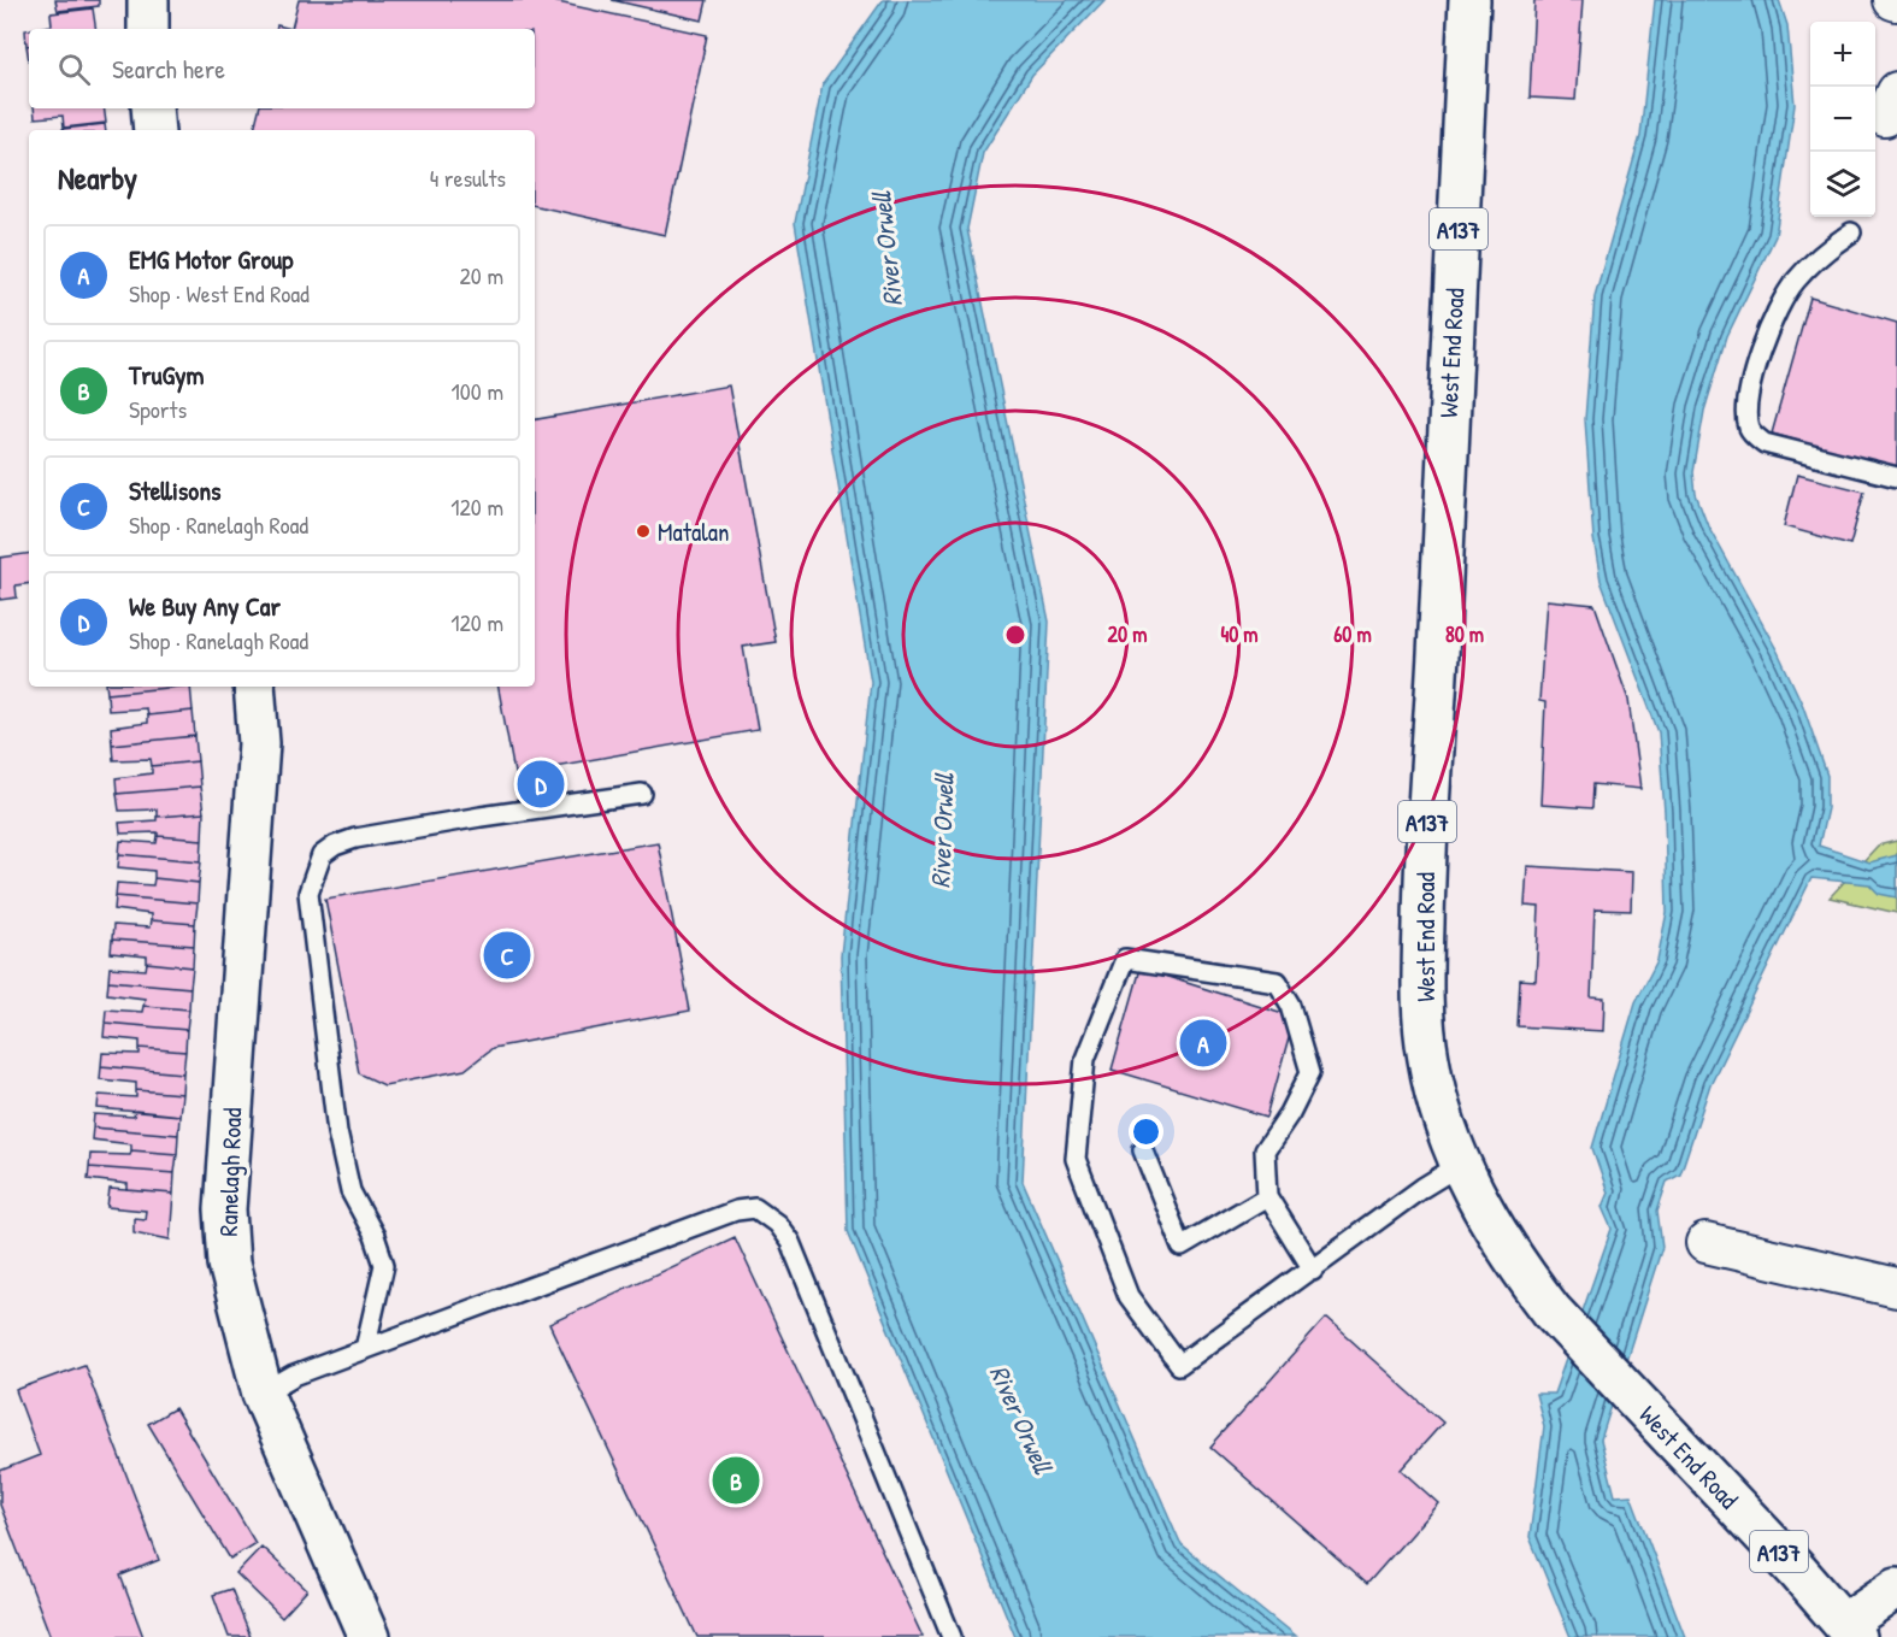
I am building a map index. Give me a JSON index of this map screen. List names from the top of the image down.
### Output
{
  "streets": {
    "main road": ["A137", "West End Road", "Ranelagh Road"]
  },
  "water": ["River Orwell"],
  "places": ["Matalan"],
  "page": {
    "map_buttons": ["+", "−"],
    "search": "Search here",
    "heading": ["Nearby", "4 results"],
    "list": [
      {
        "mark": "A",
        "name": "EMG Motor Group",
        "note": "Shop · West End Road",
        "value": "20 m"
      },
      {
        "mark": "B",
        "name": "TruGym",
        "note": "Sports",
        "value": "100 m"
      },
      {
        "mark": "C",
        "name": "Stellisons",
        "note": "Shop · Ranelagh Road",
        "value": "120 m"
      },
      {
        "mark": "D",
        "name": "We Buy Any Car",
        "note": "Shop · Ranelagh Road",
        "value": "120 m"
      }
    ],
    "pins": [
      "D",
      "C",
      "A",
      "B"
    ]
  },
  "rings": [
    "20 m",
    "40 m",
    "60 m",
    "80 m"
  ]
}
